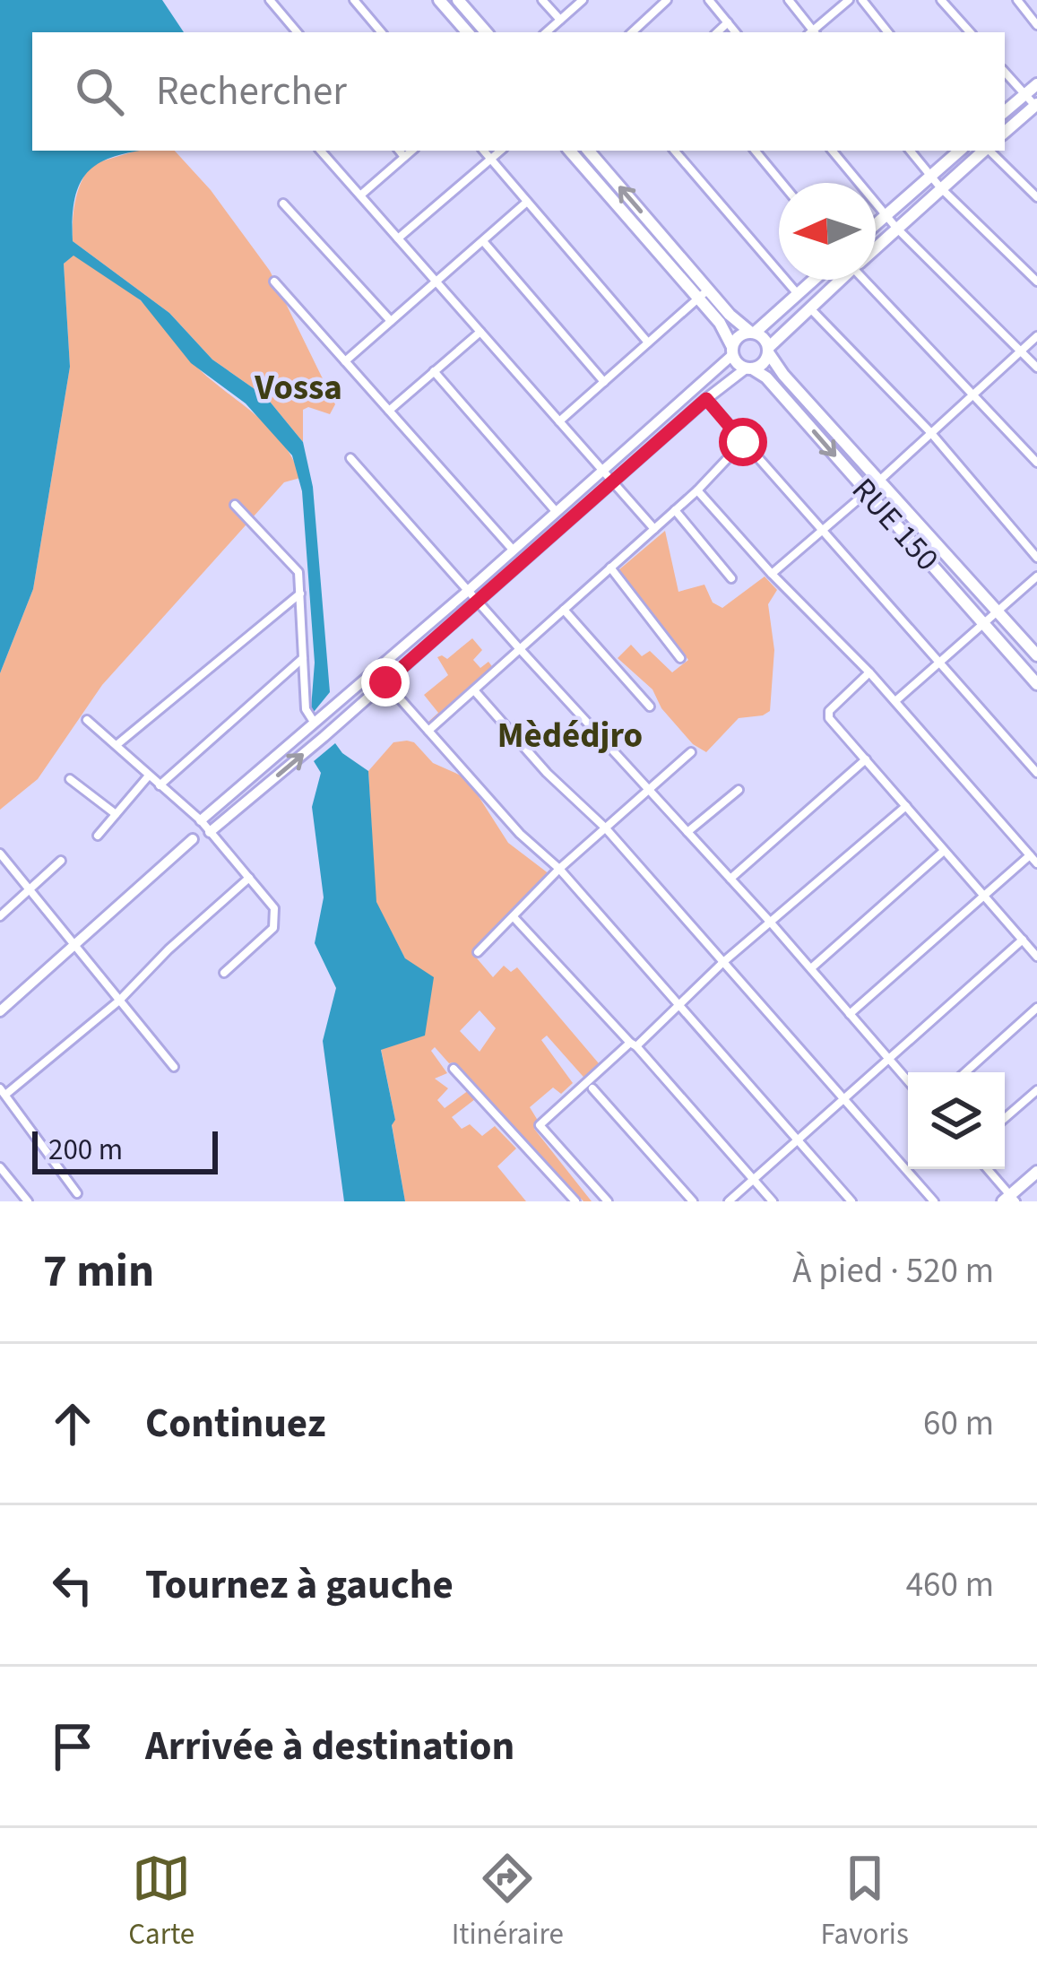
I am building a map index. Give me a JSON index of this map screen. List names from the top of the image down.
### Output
{
  "streets": {
    "main road": ["RUE 150"]
  },
  "districts": ["Vossa", "Mèdédjro"],
  "scale_bar": "200 m",
  "north": "left",
  "page": {
    "search": "Rechercher",
    "scale": "200 m",
    "heading": ["7 min", "À pied · 520 m"],
    "list": [
      ["Continuez", "60 m"],
      ["Tournez à gauche", "460 m"],
      "Arrivée à destination"
    ],
    "nav": ["Carte", "Itinéraire", "Favoris"]
  }
}
